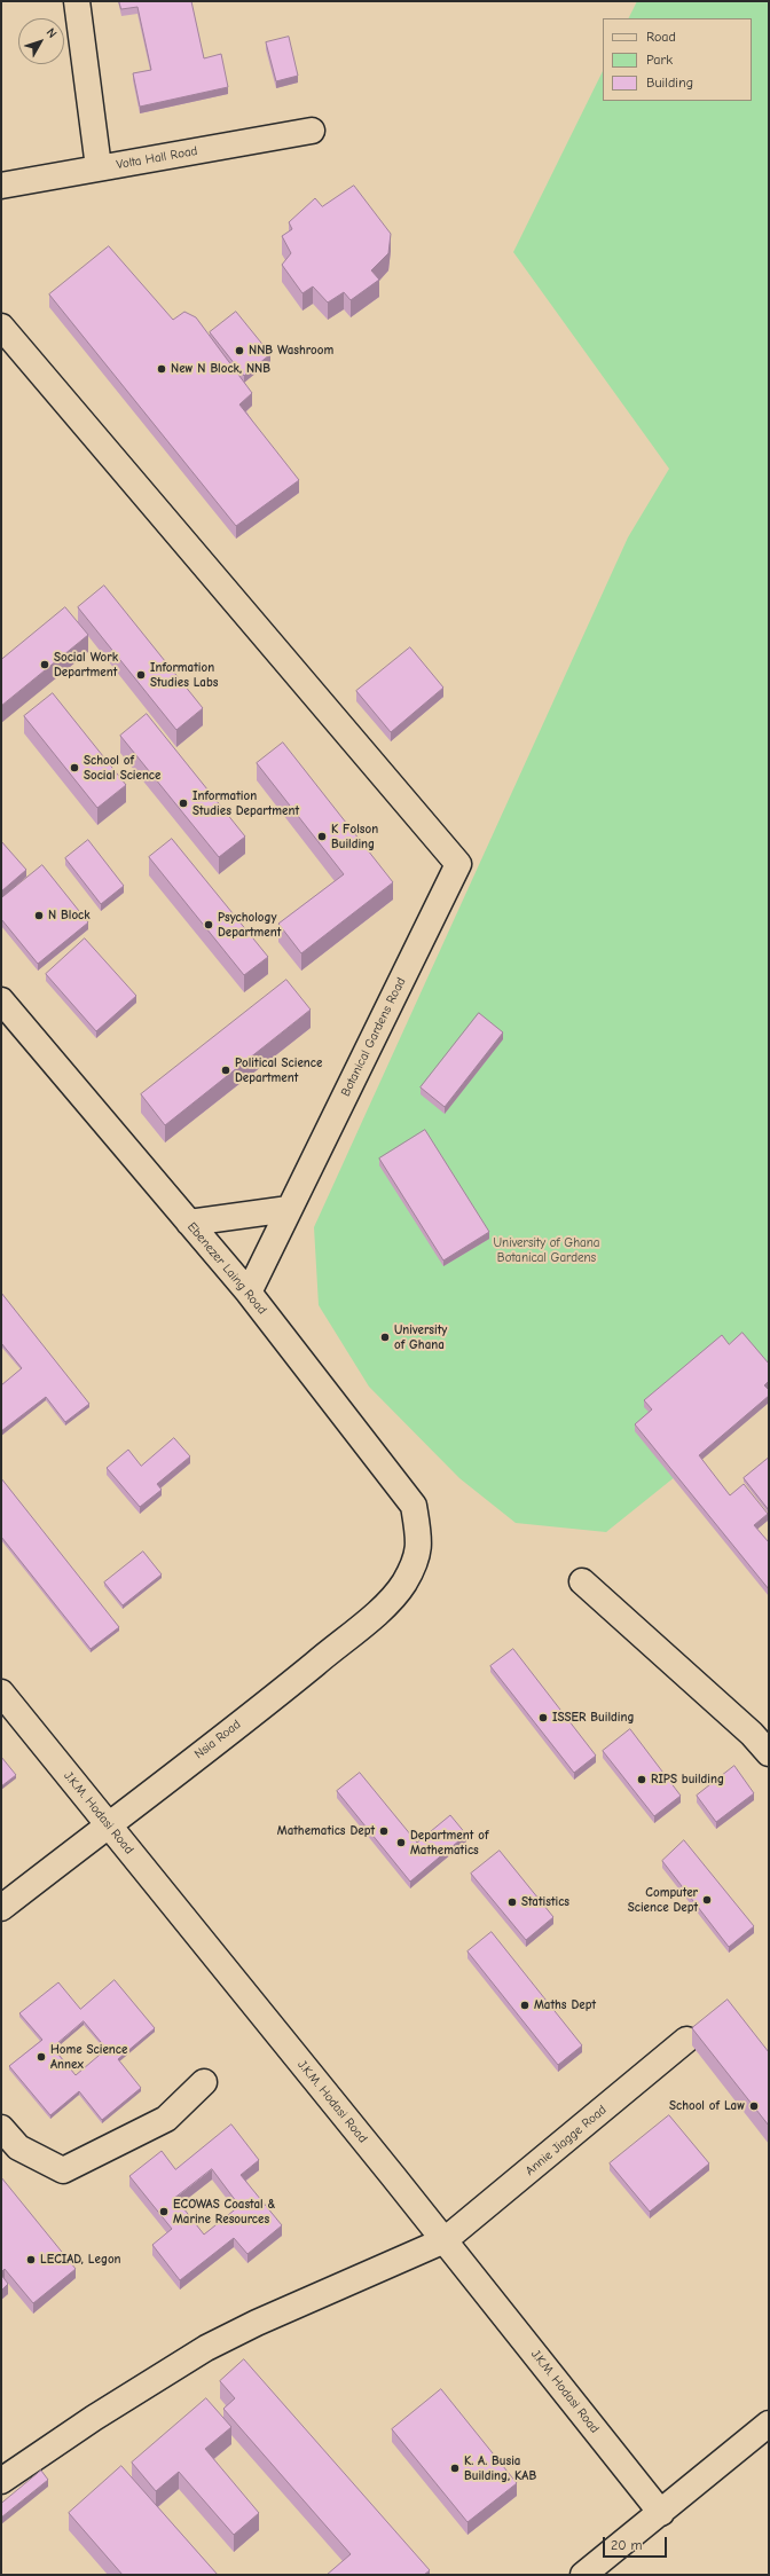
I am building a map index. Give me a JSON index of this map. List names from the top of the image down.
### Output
{
  "streets": {
    "street": [
      "Volta Hall Road",
      "Botanical Gardens Road",
      "Ebenezer Laing Road",
      "Nsia Road",
      "J.K.M. Hodasi Road",
      "Annie Jiagge Road"
    ]
  },
  "crossings": [
    ["Botanical Gardens Road", "Ebenezer Laing Road"],
    ["Ebenezer Laing Road", "Nsia Road"],
    ["Nsia Road", "J.K.M. Hodasi Road"],
    ["J.K.M. Hodasi Road", "Annie Jiagge Road"]
  ],
  "parks": ["University of Ghana Botanical Gardens"],
  "places": [
    "NNB Washroom",
    "New N Block, NNB",
    "Social Work Department",
    "Information Studies Labs",
    "School of Social Science",
    "Information Studies Department",
    "K Folson Building",
    "N Block",
    "Psychology Department",
    "Political Science Department",
    "University of Ghana",
    "ISSER Building",
    "RIPS building",
    "Mathematics Dept",
    "Department of Mathematics",
    "Computer Science Dept",
    "Statistics",
    "Maths Dept",
    "Home Science Annex",
    "School of Law",
    "ECOWAS Coastal & Marine Resources",
    "LECIAD, Legon",
    "K. A. Busia Building, KAB"
  ],
  "legend": ["Road", "Park", "Building"],
  "scale_bar": "20 m",
  "north": "top right"
}
